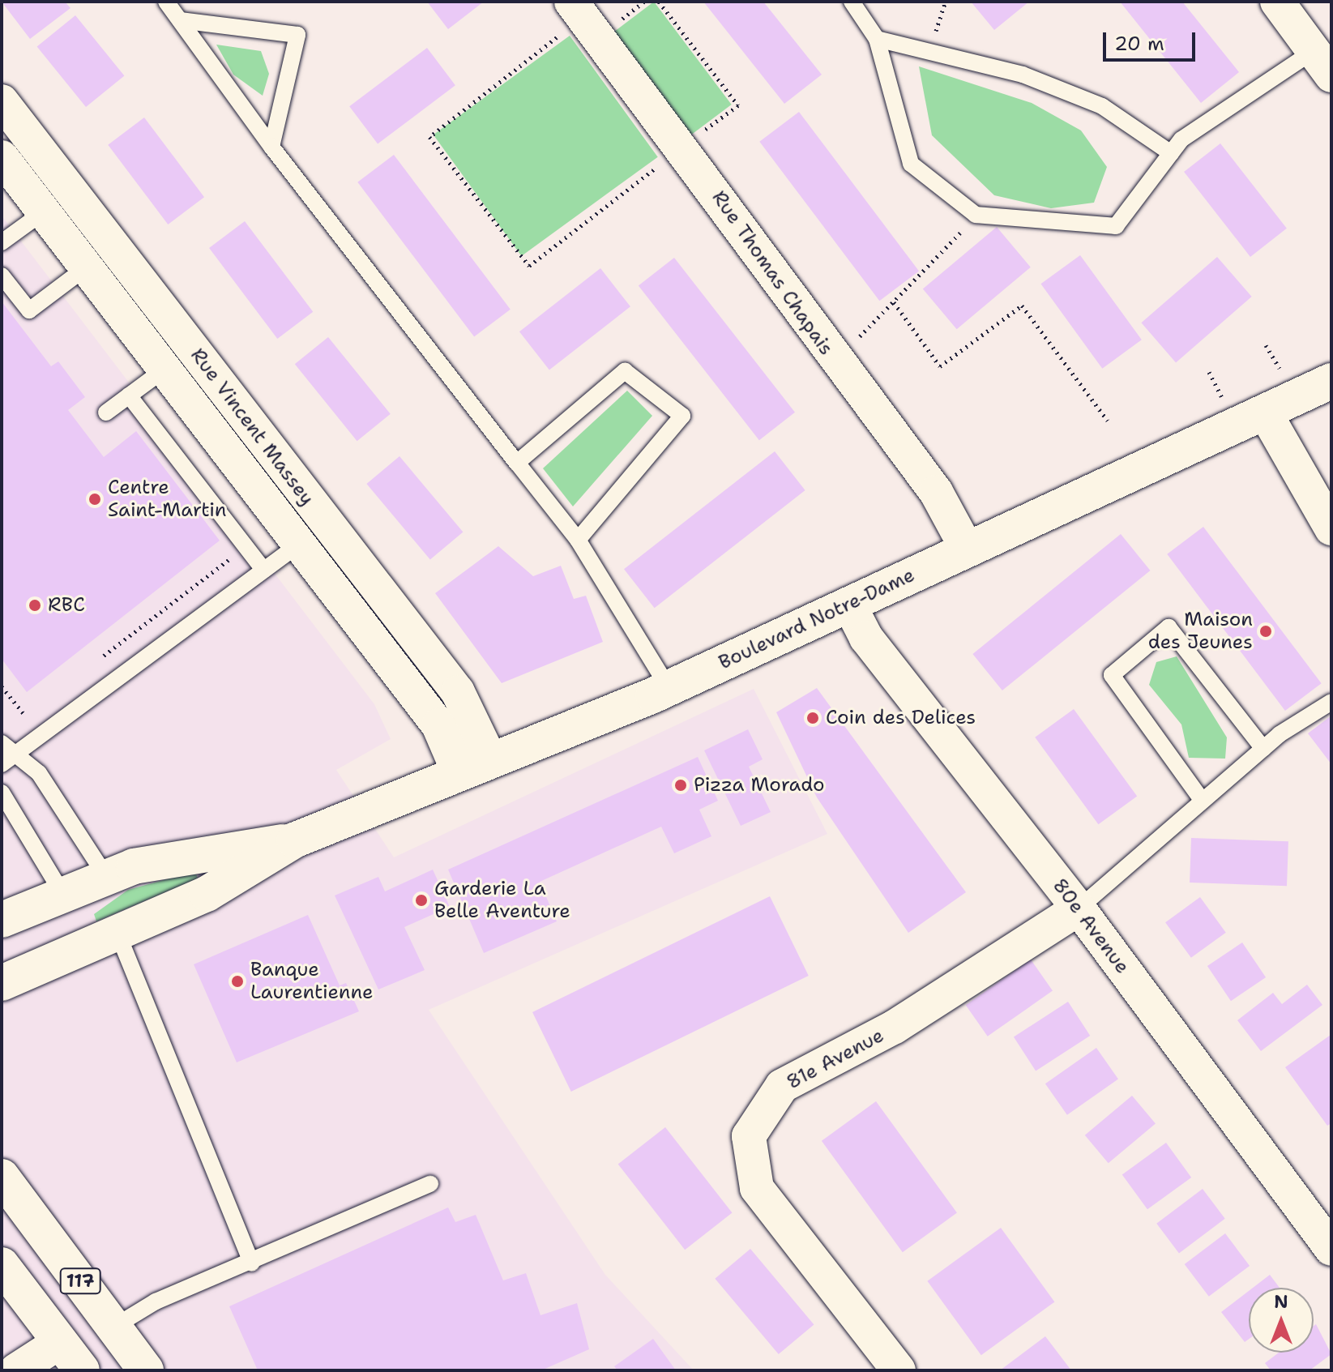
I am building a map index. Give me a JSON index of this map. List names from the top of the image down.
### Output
{
  "streets": {
    "street": [
      "Rue Thomas Chapais",
      "Rue Vincent Massey",
      "Boulevard Notre-Dame",
      "80e Avenue",
      "81e Avenue",
      "117"
    ]
  },
  "crossings": [
    ["Rue Thomas Chapais", "Boulevard Notre-Dame"],
    ["Rue Vincent Massey", "Boulevard Notre-Dame"],
    ["Boulevard Notre-Dame", "80e Avenue"],
    ["80e Avenue", "81e Avenue"]
  ],
  "places": [
    "Centre Saint-Martin",
    "RBC",
    "Maison des Jeunes",
    "Coin des Delices",
    "Pizza Morado",
    "Garderie La Belle Aventure",
    "Banque Laurentienne"
  ],
  "scale_bar": "20 m",
  "north": "top"
}
